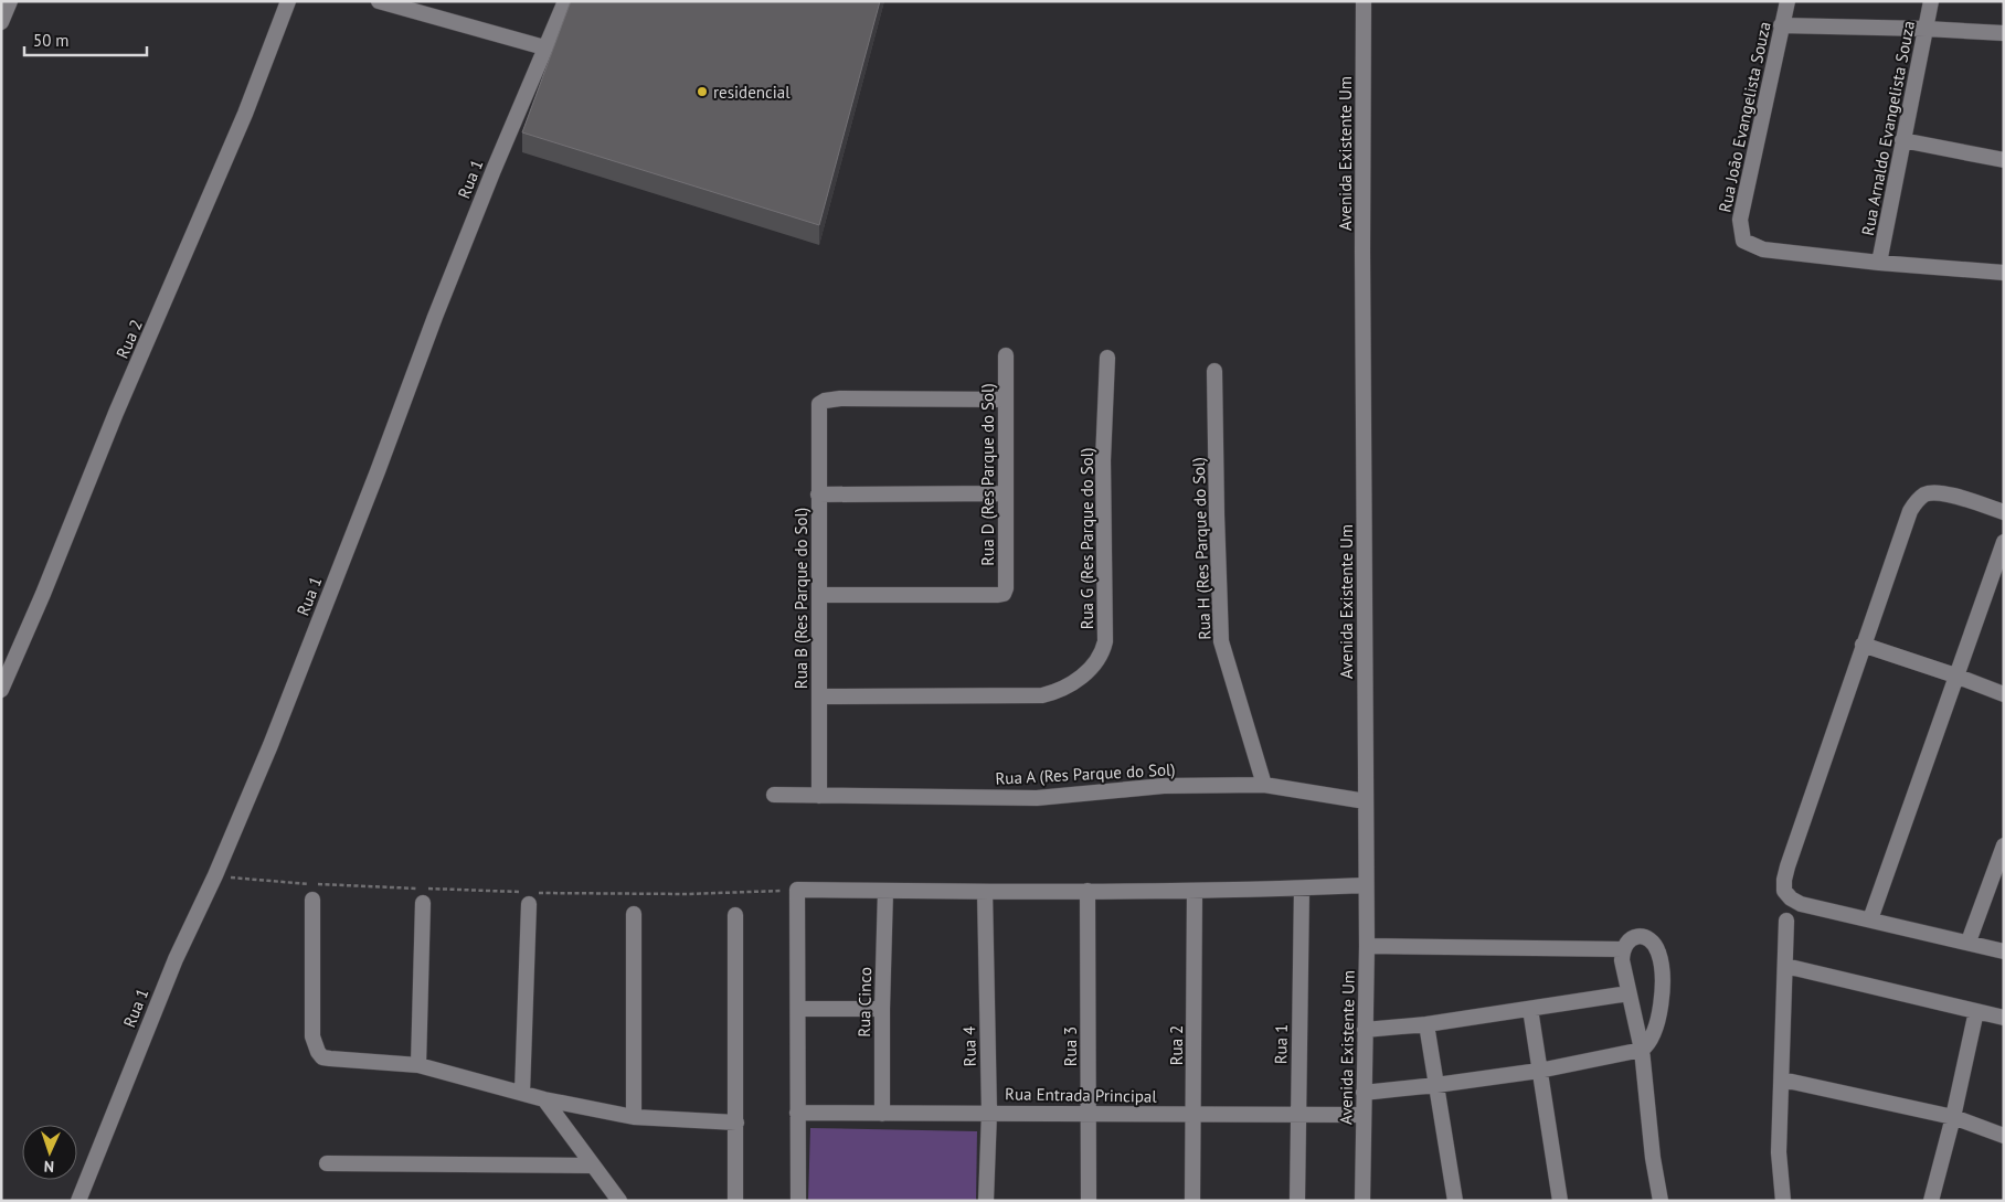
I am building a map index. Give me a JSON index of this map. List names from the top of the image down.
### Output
{
  "streets": {
    "street": [
      "Rua João Evangelista Souza",
      "Rua Arnaldo Evangelista Souza",
      "Avenida Existente Um",
      "Rua 1",
      "Rua 2",
      "Rua D (Res Parque do Sol)",
      "Rua G (Res Parque do Sol)",
      "Rua H (Res Parque do Sol)",
      "Rua B (Res Parque do Sol)",
      "Rua A (Res Parque do Sol)",
      "Rua Cinco",
      "Rua 4",
      "Rua 3",
      "Rua Entrada Principal"
    ]
  },
  "crossings": [
    ["Rua João Evangelista Souza", "Rua Arnaldo Evangelista Souza"],
    ["Avenida Existente Um", "Rua A (Res Parque do Sol)"],
    ["Avenida Existente Um", "Rua Entrada Principal"],
    ["Rua 1", "Rua Entrada Principal"],
    ["Rua 2", "Rua Entrada Principal"],
    ["Rua D (Res Parque do Sol)", "Rua B (Res Parque do Sol)"],
    ["Rua G (Res Parque do Sol)", "Rua B (Res Parque do Sol)"],
    ["Rua H (Res Parque do Sol)", "Rua A (Res Parque do Sol)"],
    ["Rua B (Res Parque do Sol)", "Rua A (Res Parque do Sol)"],
    ["Rua Cinco", "Rua Entrada Principal"],
    ["Rua 4", "Rua Entrada Principal"],
    ["Rua 3", "Rua Entrada Principal"]
  ],
  "places": ["residencial"],
  "scale_bar": "50 m",
  "north": "bottom"
}
